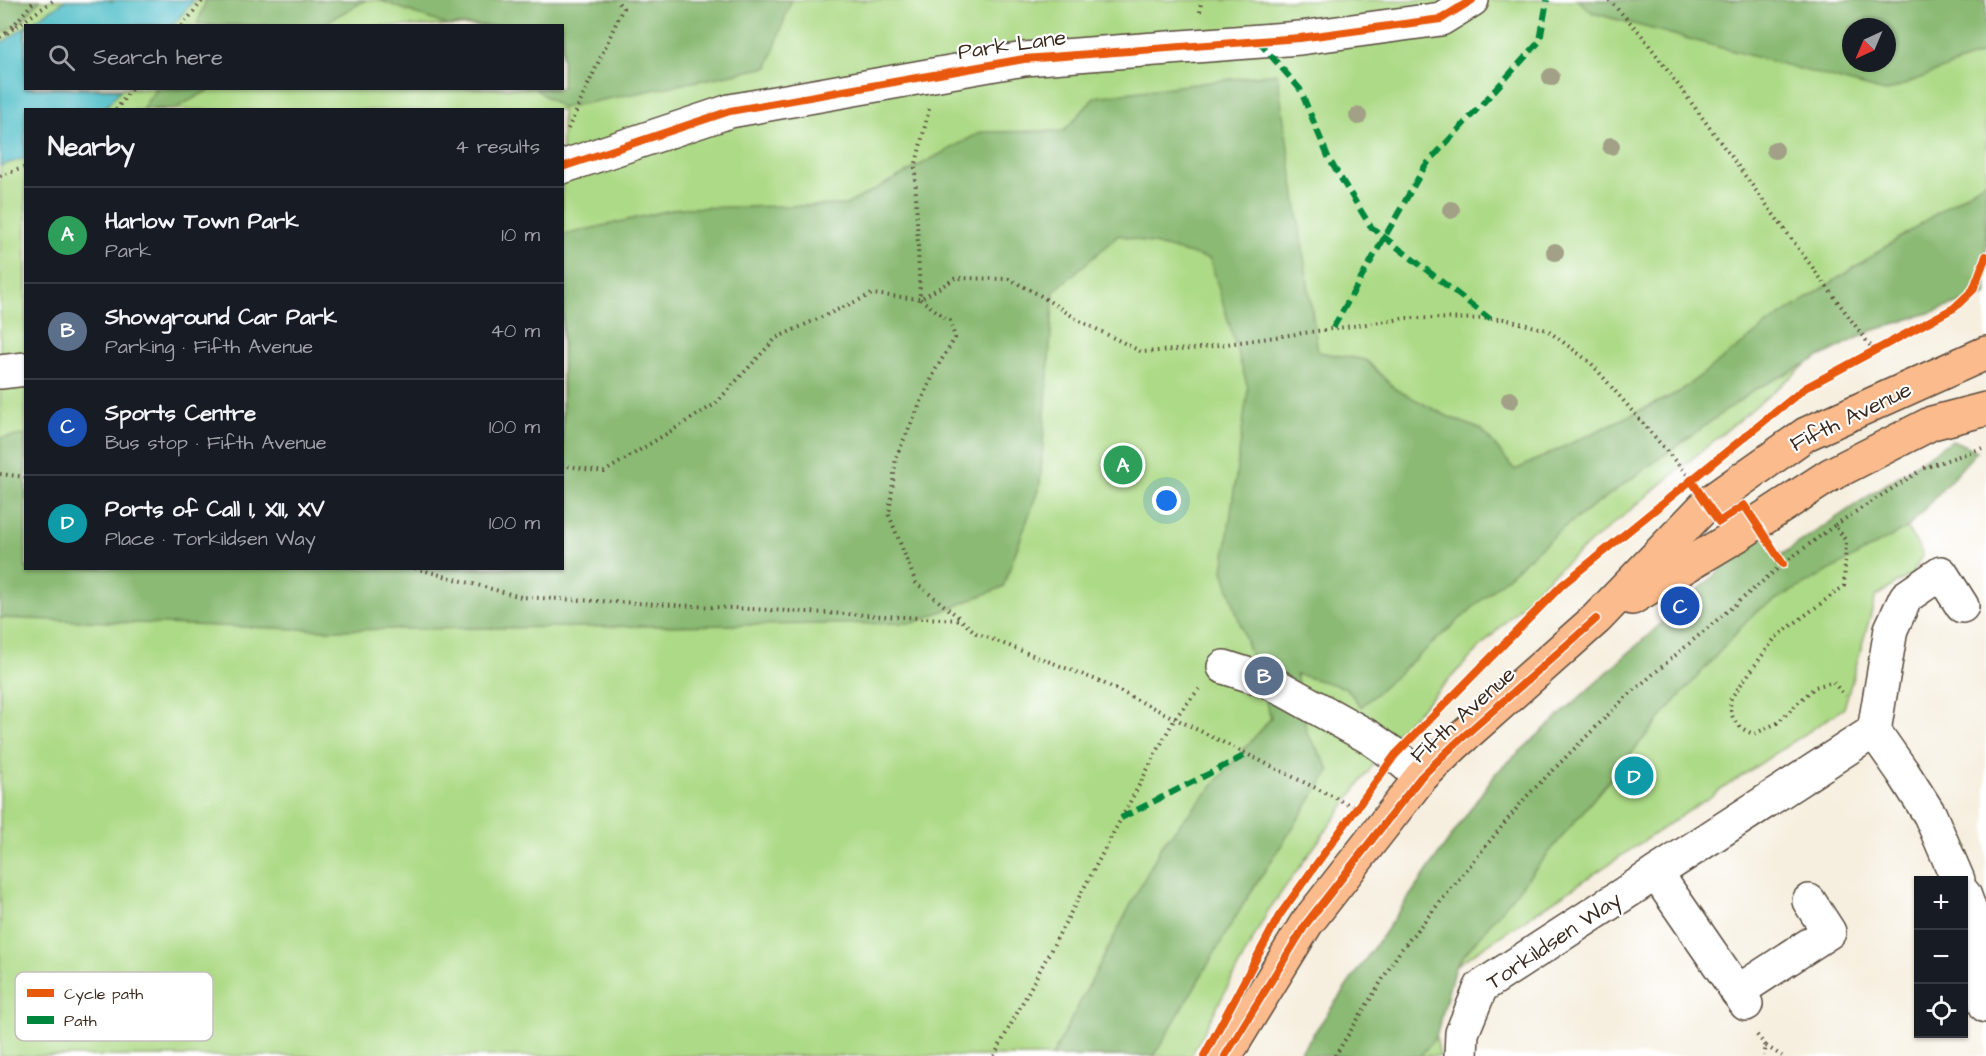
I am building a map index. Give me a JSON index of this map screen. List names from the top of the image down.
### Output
{
  "streets": {
    "main road": ["Fifth Avenue"],
    "street": ["Park Lane", "Torkildsen Way"]
  },
  "legend": ["Cycle path", "Path"],
  "north": "bottom left",
  "page": {
    "search": "Search here",
    "heading": ["Nearby", "4 results"],
    "list": [
      {
        "mark": "A",
        "name": "Harlow Town Park",
        "note": "Park",
        "value": "10 m"
      },
      {
        "mark": "B",
        "name": "Showground Car Park",
        "note": "Parking · Fifth Avenue",
        "value": "40 m"
      },
      {
        "mark": "C",
        "name": "Sports Centre",
        "note": "Bus stop · Fifth Avenue",
        "value": "100 m"
      },
      {
        "mark": "D",
        "name": "Ports of Call I, XII, XV",
        "note": "Place · Torkildsen Way",
        "value": "100 m"
      }
    ],
    "pins": [
      "A",
      "C",
      "B",
      "D"
    ],
    "map_buttons": ["+", "−"]
  }
}
